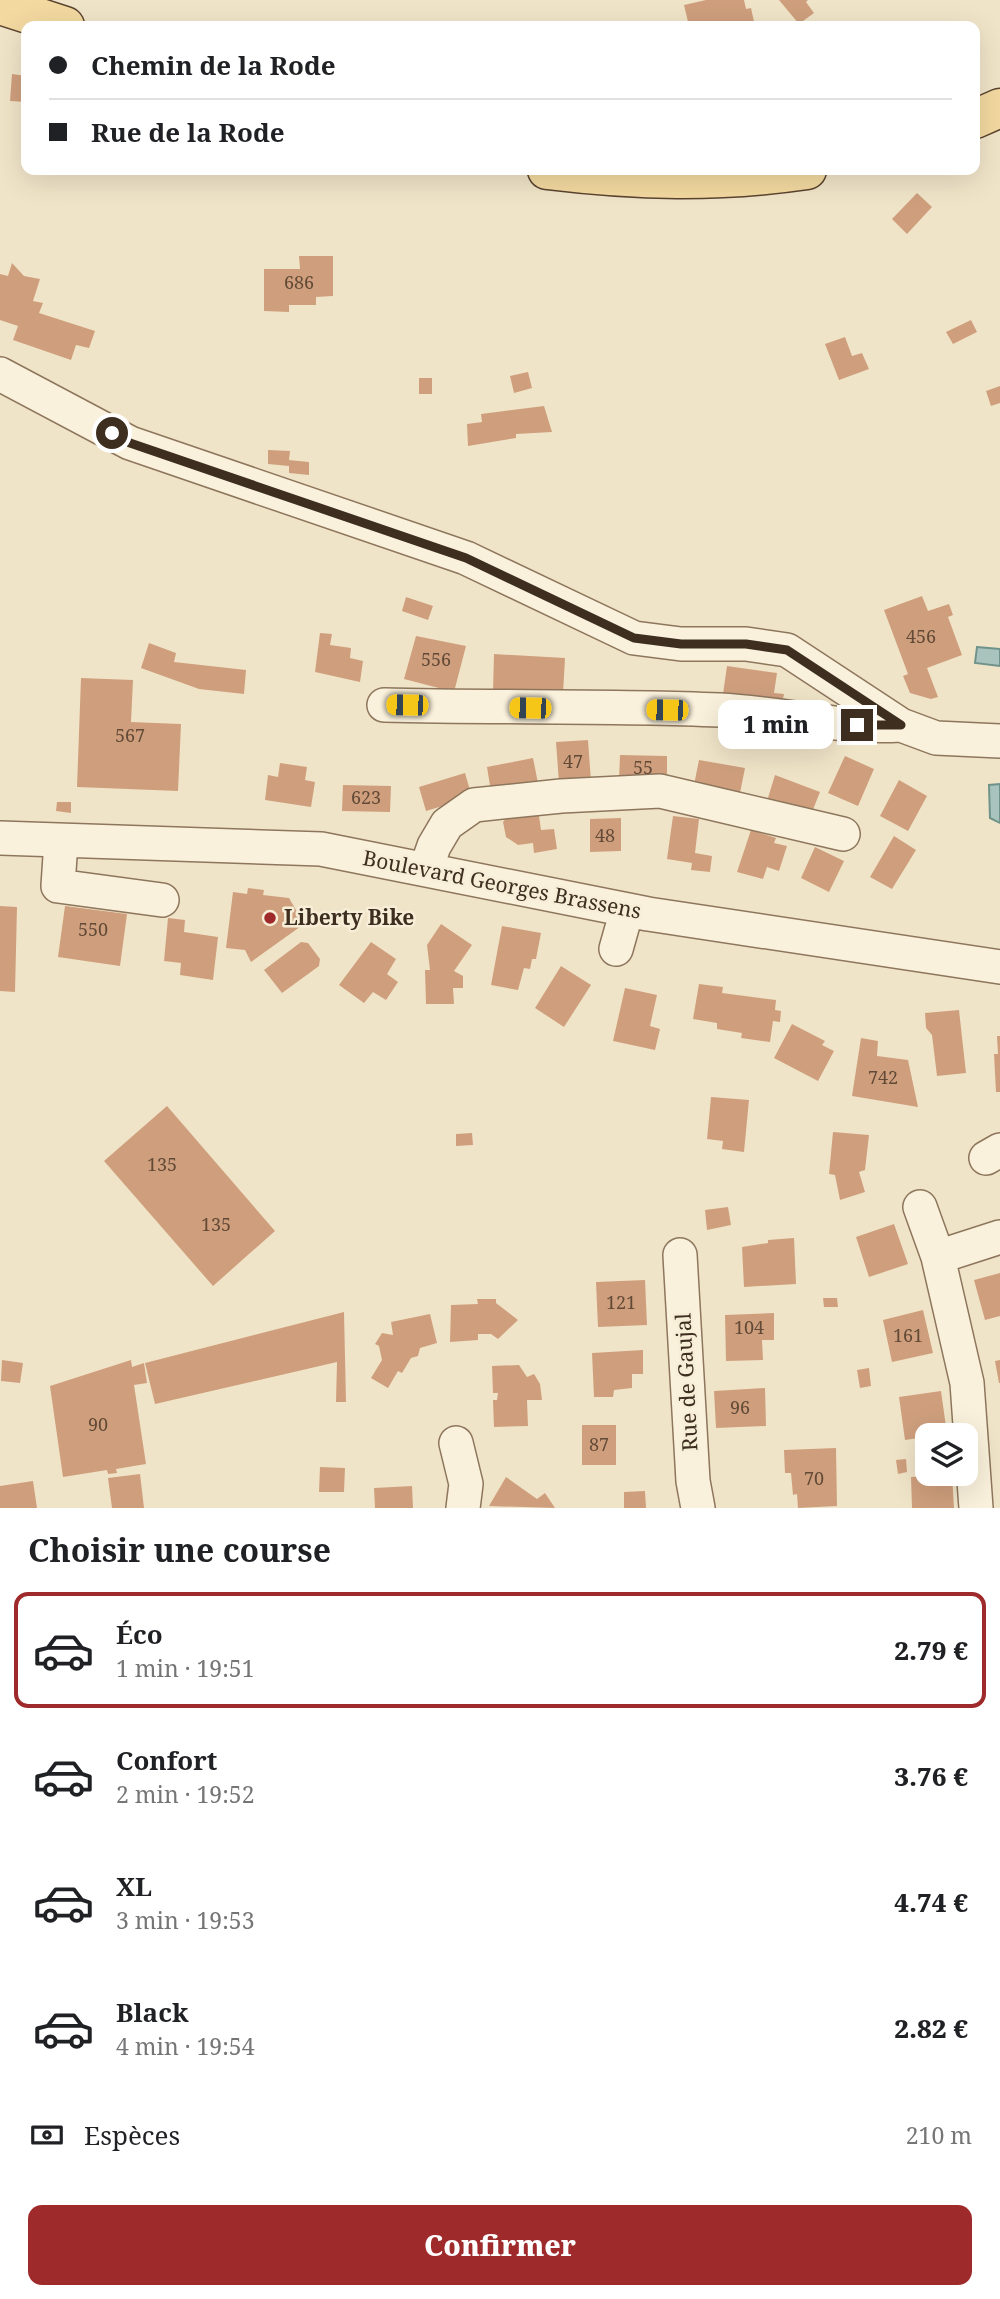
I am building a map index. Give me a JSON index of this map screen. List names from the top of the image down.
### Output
{
  "streets": {
    "street": ["Boulevard Georges Brassens", "Rue de Gaujal"]
  },
  "places": ["Liberty Bike"],
  "house_numbers": [
    "686",
    "456",
    "556",
    "567",
    "47",
    "55",
    "623",
    "48",
    "550",
    "742",
    "135",
    "135",
    "121",
    "104",
    "161",
    "96",
    "90",
    "87",
    "70"
  ],
  "page": {
    "banner": ["Chemin de la Rode", "Rue de la Rode"],
    "bubble": "1 min",
    "heading": "Choisir une course",
    "list": [
      {
        "name": "Éco",
        "note": "1 min · 19:51",
        "value": "2.79 €"
      },
      {
        "name": "Confort",
        "note": "2 min · 19:52",
        "value": "3.76 €"
      },
      {
        "name": "XL",
        "note": "3 min · 19:53",
        "value": "4.74 €"
      },
      {
        "name": "Black",
        "note": "4 min · 19:54",
        "value": "2.82 €"
      }
    ],
    "pay": ["Espèces", "210 m"],
    "buttons": "Confirmer"
  }
}
